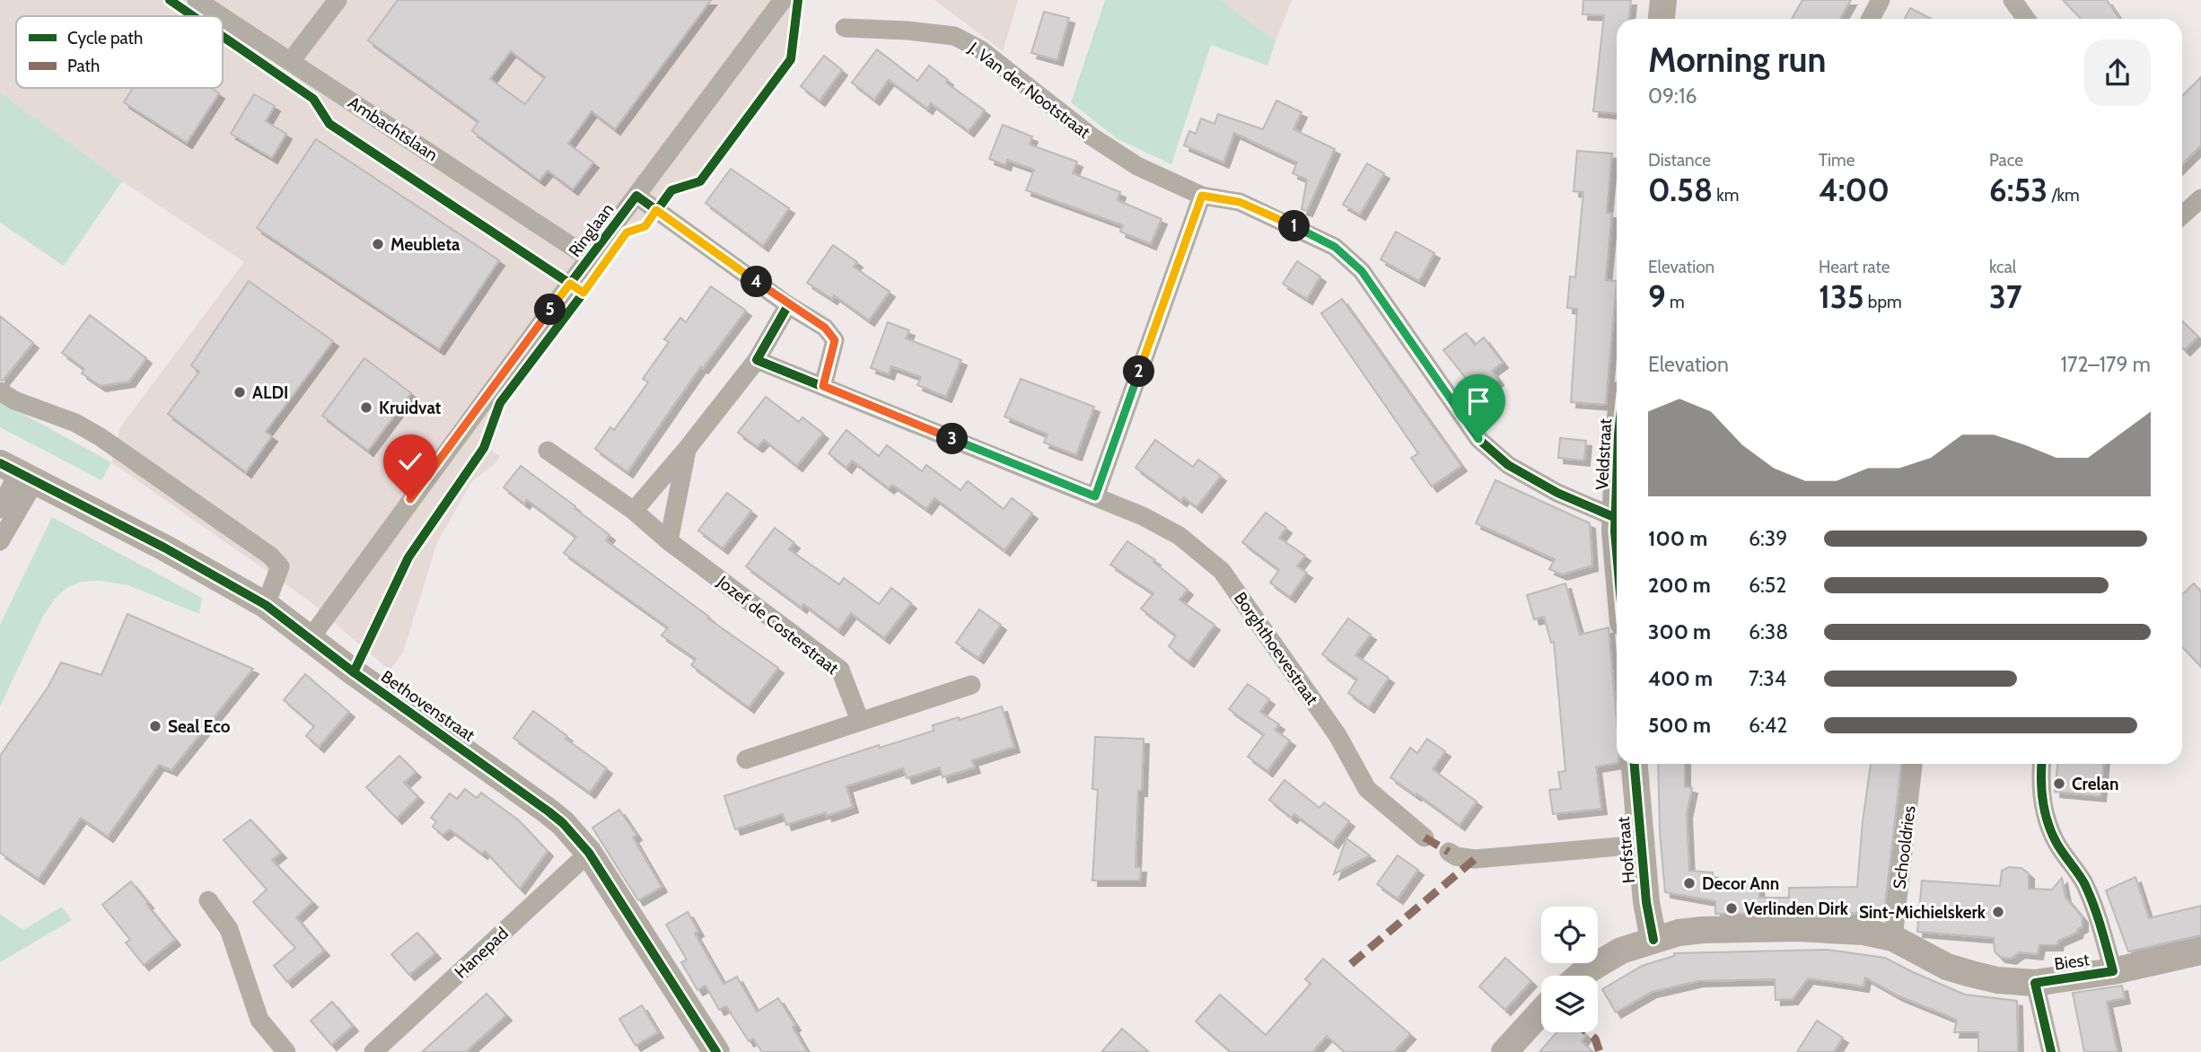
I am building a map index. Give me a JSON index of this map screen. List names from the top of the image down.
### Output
{
  "streets": {
    "main road": [
      "Veldstraat",
      "Bethovenstraat",
      "Hofstraat",
      "Biest"
    ],
    "street": [
      "J. Van der Nootstraat",
      "Ambachtslaan",
      "Ringlaan",
      "Jozef de Costerstraat",
      "Borghthoevestraat",
      "Schooldries",
      "Hanepad"
    ]
  },
  "crossings": [
    ["J. Van der Nootstraat", "Veldstraat"],
    ["Ambachtslaan", "Ringlaan"],
    ["Ringlaan", "Bethovenstraat"],
    ["Bethovenstraat", "Hanepad"],
    ["Schooldries", "Biest"],
    ["Hofstraat", "Biest"]
  ],
  "places": [
    "Meubleta",
    "ALDI",
    "Kruidvat",
    "Seal Eco",
    "Crelan",
    "Decor Ann",
    "Verlinden Dirk",
    "Sint-Michielskerk"
  ],
  "legend": ["Cycle path", "Path"],
  "page": {
    "heading": ["Morning run", "09:16"],
    "stats": [
      ["Distance", "0.58 km"],
      ["Time", "4:00"],
      ["Pace", "6:53 /km"],
      ["Elevation", "9 m"],
      ["Heart rate", "135 bpm"],
      ["kcal", "37"]
    ],
    "pins": [
      "1",
      "4",
      "5",
      "2",
      "3"
    ],
    "chart": ["Elevation", "172–179 m"],
    "list": [
      {
        "name": "100 m",
        "note": "6:39"
      },
      {
        "name": "200 m",
        "note": "6:52"
      },
      {
        "name": "300 m",
        "note": "6:38"
      },
      {
        "name": "400 m",
        "note": "7:34"
      },
      {
        "name": "500 m",
        "note": "6:42"
      }
    ]
  }
}
